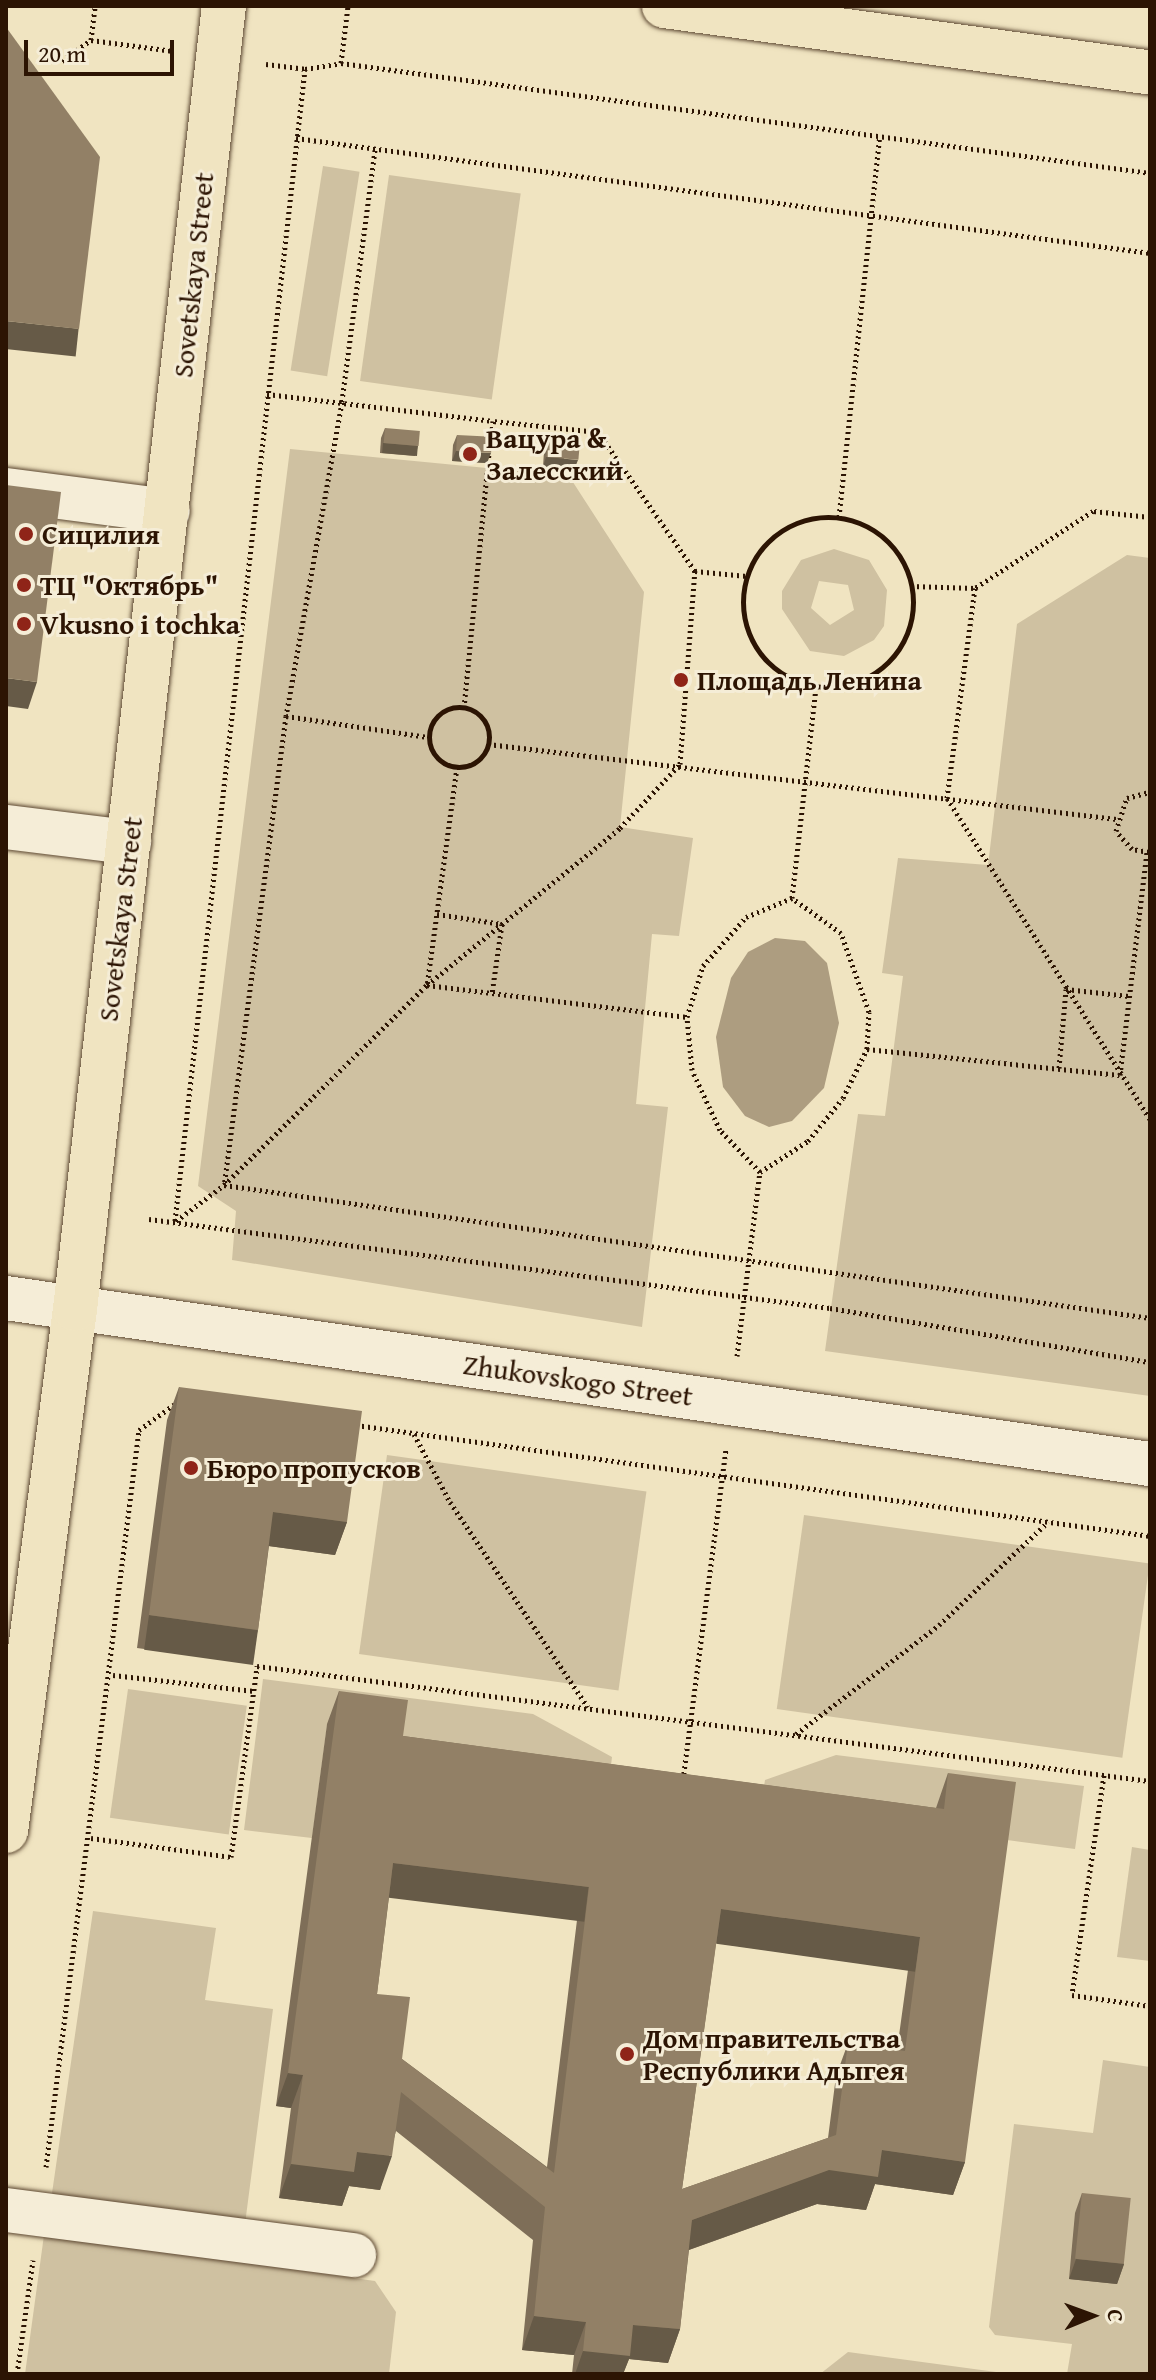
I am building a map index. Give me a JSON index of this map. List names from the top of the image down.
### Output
{
  "streets": {
    "main road": ["Sovetskaya Street"],
    "street": ["Zhukovskogo Street"]
  },
  "crossings": [
    ["Sovetskaya Street", "Zhukovskogo Street"]
  ],
  "places": [
    "Вацура & Залесский",
    "Сицилия",
    "ТЦ \"Октябрь\"",
    "Vkusno i tochka",
    "Площадь Ленина",
    "Бюро пропусков",
    "Дом правительства Республики Адыгея"
  ],
  "scale_bar": "20 m",
  "north": "right"
}
